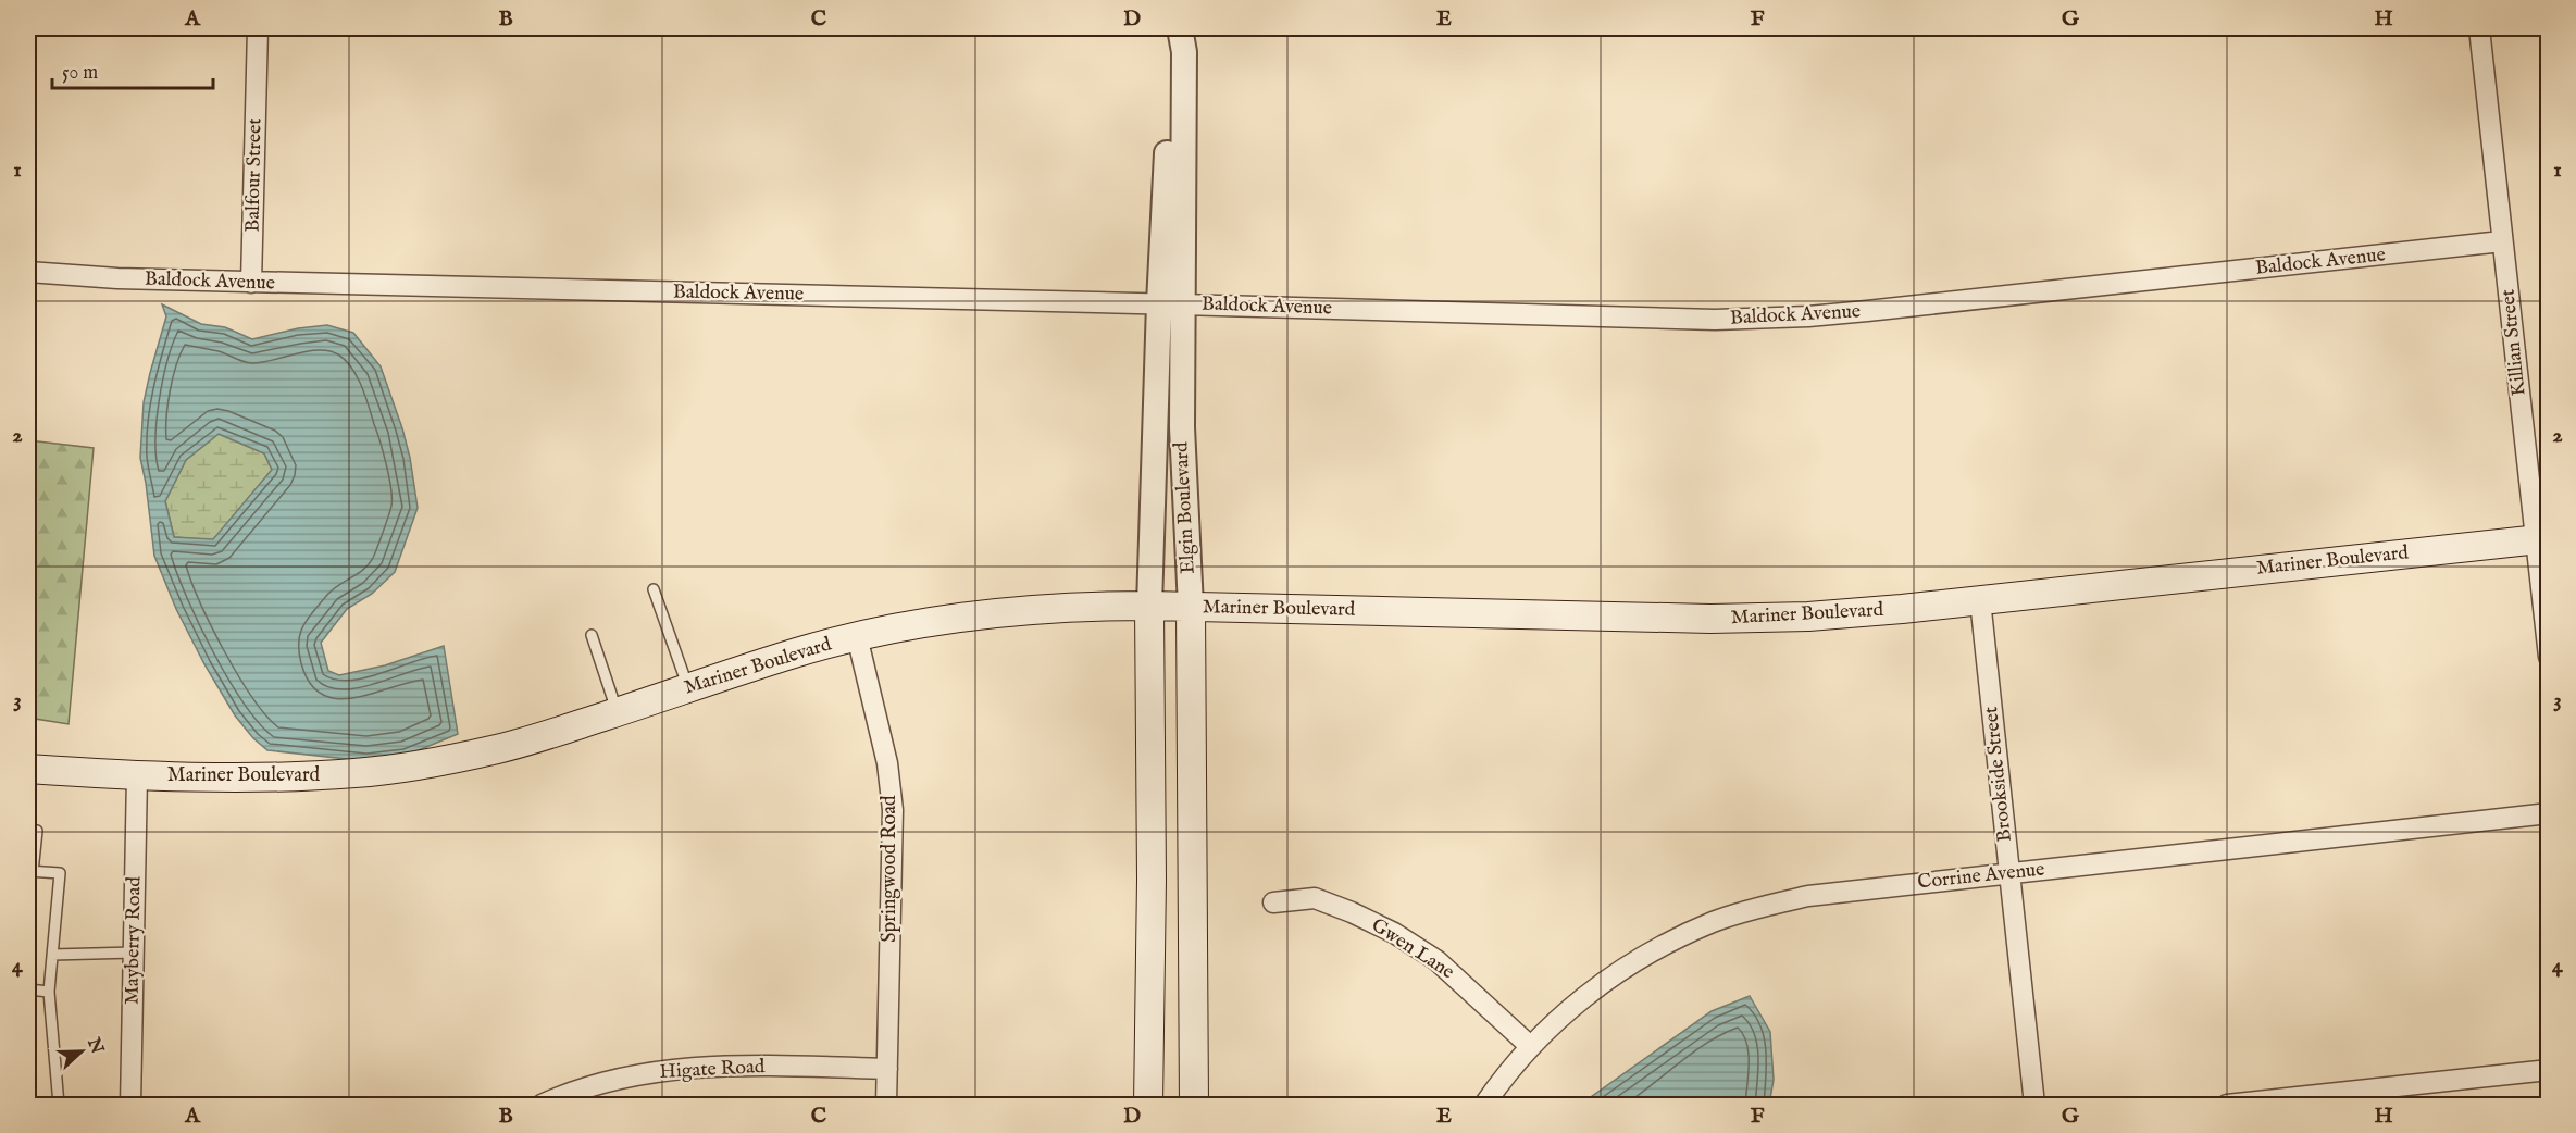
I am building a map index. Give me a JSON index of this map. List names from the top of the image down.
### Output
{
  "streets": {
    "main road": ["Elgin Boulevard", "Mariner Boulevard"],
    "street": [
      "Balfour Street",
      "Baldock Avenue",
      "Killian Street",
      "Brookside Street",
      "Springwood Road",
      "Corrine Avenue",
      "Mayberry Road",
      "Gwen Lane",
      "Higate Road"
    ]
  },
  "crossings": [
    ["Balfour Street", "Baldock Avenue"],
    ["Baldock Avenue", "Killian Street"],
    ["Baldock Avenue", "Elgin Boulevard"],
    ["Killian Street", "Mariner Boulevard"],
    ["Elgin Boulevard", "Mariner Boulevard"],
    ["Mariner Boulevard", "Brookside Street"],
    ["Mariner Boulevard", "Springwood Road"],
    ["Mariner Boulevard", "Mayberry Road"],
    ["Brookside Street", "Corrine Avenue"],
    ["Springwood Road", "Higate Road"],
    ["Corrine Avenue", "Gwen Lane"]
  ],
  "scale_bar": "50 m",
  "north": "right",
  "grid": {
    "columns": [
      "A",
      "B",
      "C",
      "D",
      "E",
      "F",
      "G",
      "H"
    ],
    "rows": [
      "1",
      "2",
      "3",
      "4"
    ]
  }
}
